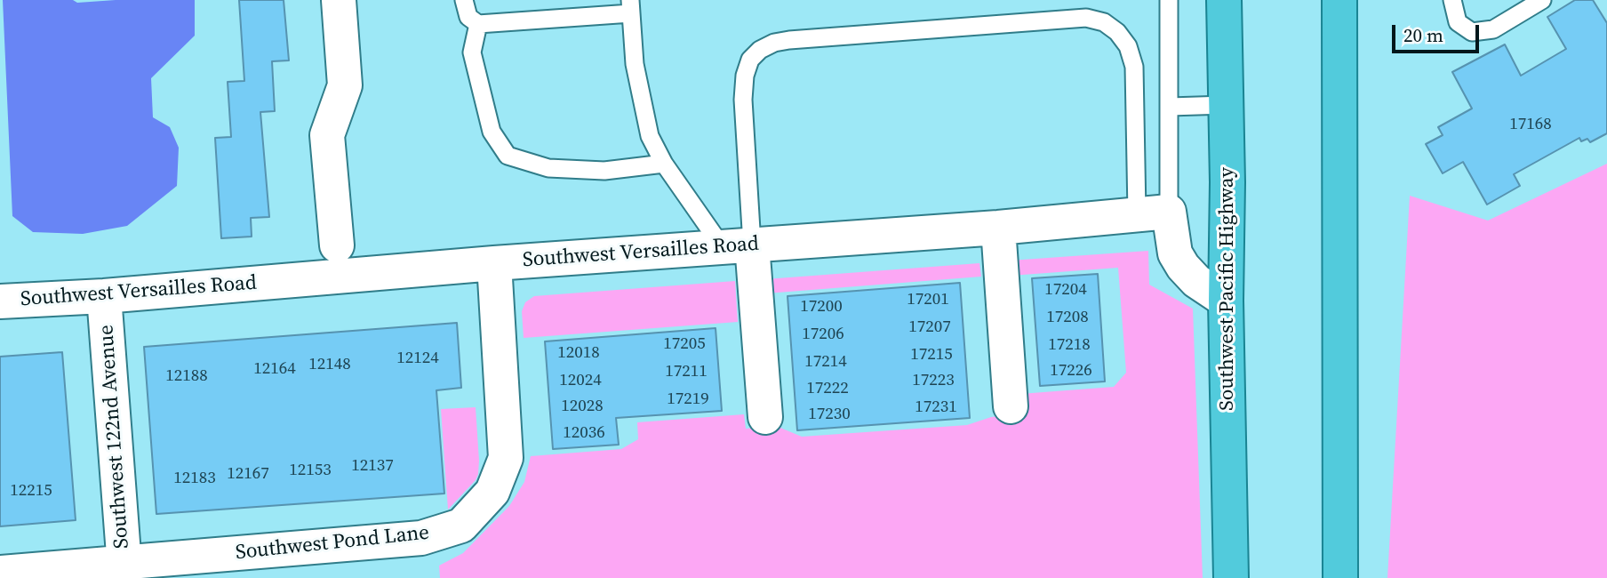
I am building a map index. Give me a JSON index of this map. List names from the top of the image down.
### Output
{
  "streets": {
    "highway": ["Southwest Pacific Highway"],
    "street": ["Southwest Versailles Road", "Southwest 122nd Avenue", "Southwest Pond Lane"]
  },
  "crossings": [
    ["Southwest Versailles Road", "Southwest 122nd Avenue"],
    ["Southwest Versailles Road", "Southwest Pond Lane"],
    ["Southwest 122nd Avenue", "Southwest Pond Lane"]
  ],
  "house_numbers": [
    "17168",
    "17204",
    "17201",
    "17200",
    "17208",
    "17207",
    "17206",
    "17205",
    "17218",
    "12018",
    "17215",
    "12124",
    "17214",
    "12148",
    "12164",
    "17226",
    "17211",
    "12188",
    "12024",
    "17223",
    "17222",
    "17219",
    "12028",
    "17231",
    "17230",
    "12036",
    "12137",
    "12153",
    "12167",
    "12183",
    "12215"
  ],
  "scale_bar": "20 m"
}
